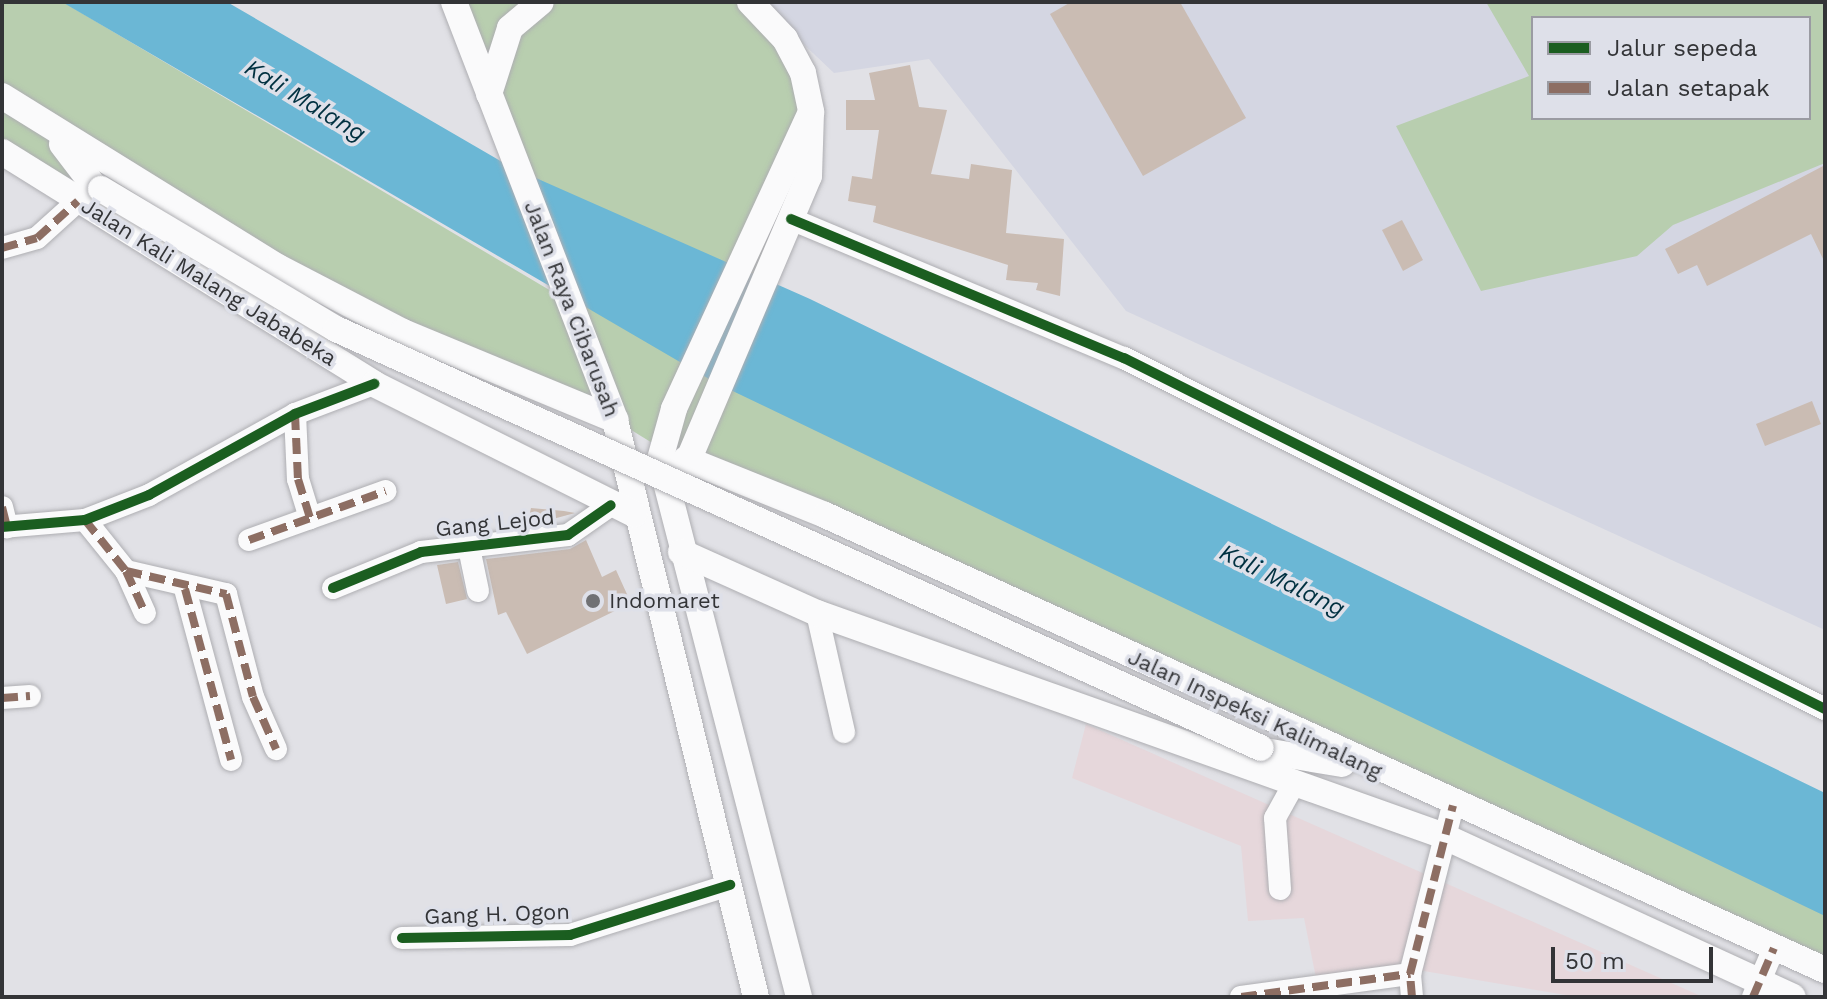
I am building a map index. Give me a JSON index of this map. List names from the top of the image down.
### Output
{
  "streets": {
    "main road": ["Jalan Kali Malang Jababeka", "Jalan Raya Cibarusah", "Jalan Inspeksi Kalimalang"],
    "street": ["Gang Lejod", "Gang H. Ogon"]
  },
  "crossings": [
    ["Jalan Kali Malang Jababeka", "Jalan Raya Cibarusah"],
    ["Jalan Kali Malang Jababeka", "Gang Lejod"],
    ["Jalan Raya Cibarusah", "Gang Lejod"],
    ["Jalan Raya Cibarusah", "Gang H. Ogon"]
  ],
  "water": ["Kali Malang"],
  "places": ["Indomaret"],
  "legend": ["Jalur sepeda", "Jalan setapak"],
  "scale_bar": "50 m"
}
